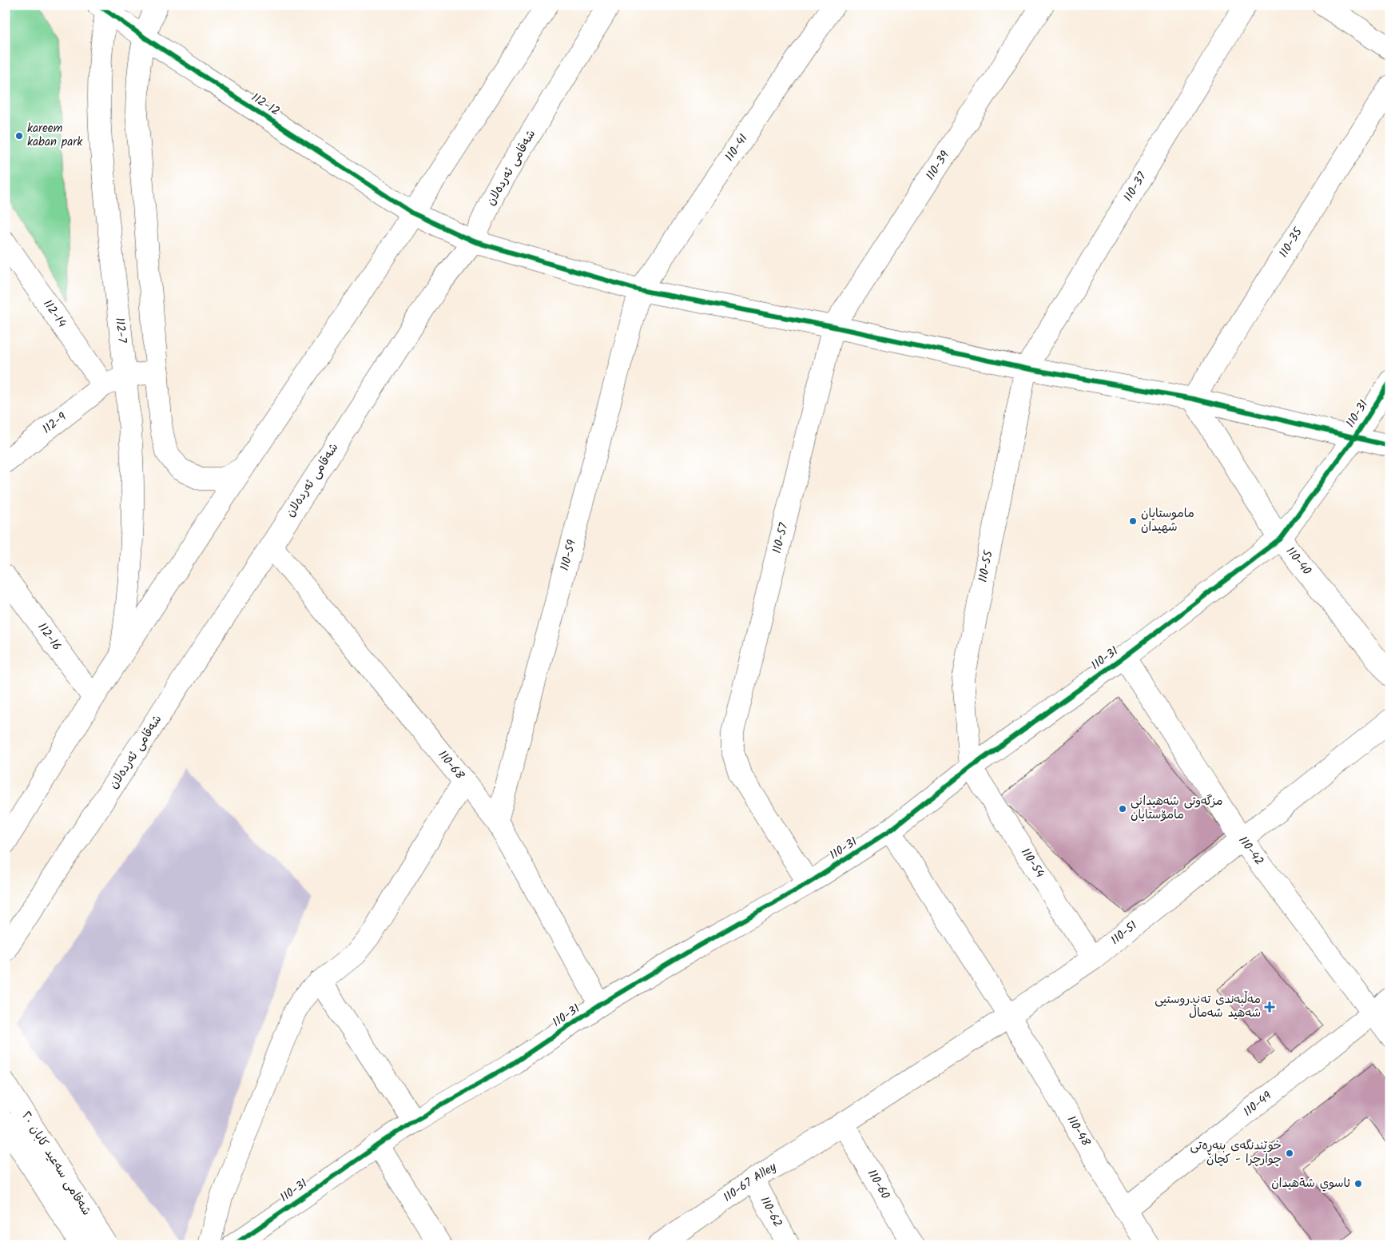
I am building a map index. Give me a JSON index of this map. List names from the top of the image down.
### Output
{
  "streets": {
    "street": [
      "112-12",
      "110-41",
      "110-39",
      "شەقامی ئەردەلان",
      "110-37",
      "110-35",
      "112-14",
      "112-7",
      "110-31",
      "112-9",
      "110-57",
      "110-59",
      "110-40",
      "110-55",
      "112-16",
      "110-68",
      "110-42",
      "110-54",
      "110-51",
      "110-49",
      "110-48",
      "شەقامی سەعید کابان ٢٠",
      "110-67 Alley",
      "110-60",
      "110-62"
    ]
  },
  "crossings": [
    ["112-12", "110-41"],
    ["112-12", "110-39"],
    ["112-12", "شەقامی ئەردەلان"],
    ["112-12", "110-37"],
    ["112-12", "110-35"],
    ["112-12", "112-7"],
    ["112-12", "110-31"],
    ["112-12", "110-57"],
    ["112-12", "110-59"],
    ["112-12", "110-40"],
    ["112-12", "110-55"],
    ["110-41", "110-59"],
    ["110-39", "110-57"],
    ["شەقامی ئەردەلان", "110-68"],
    ["110-37", "110-55"],
    ["110-35", "110-40"],
    ["112-14", "112-9"],
    ["112-7", "112-9"],
    ["110-31", "110-57"],
    ["110-31", "110-40"],
    ["110-31", "110-55"],
    ["110-31", "110-68"],
    ["110-31", "110-42"],
    ["110-31", "110-54"],
    ["110-31", "110-48"],
    ["110-59", "110-68"],
    ["110-55", "110-54"],
    ["110-42", "110-51"],
    ["110-42", "110-49"],
    ["110-54", "110-51"],
    ["110-51", "110-48"],
    ["110-51", "110-67 Alley"],
    ["110-51", "110-60"],
    ["110-49", "110-48"],
    ["110-67 Alley", "110-60"],
    ["110-67 Alley", "110-62"]
  ],
  "places": {
    "other": [
      "kareem kaban park",
      "ماموستايان شهيدان",
      "مزگەوتی شەهیدانی مامۆستایان",
      "خوێندنگەی بنەڕەتی چوارچرا - کچان",
      "ئاسوي شةهيدان"
    ],
    "health": ["مەڵبەندی تەندروستیی شەهید شەماڵ"]
  }
}
